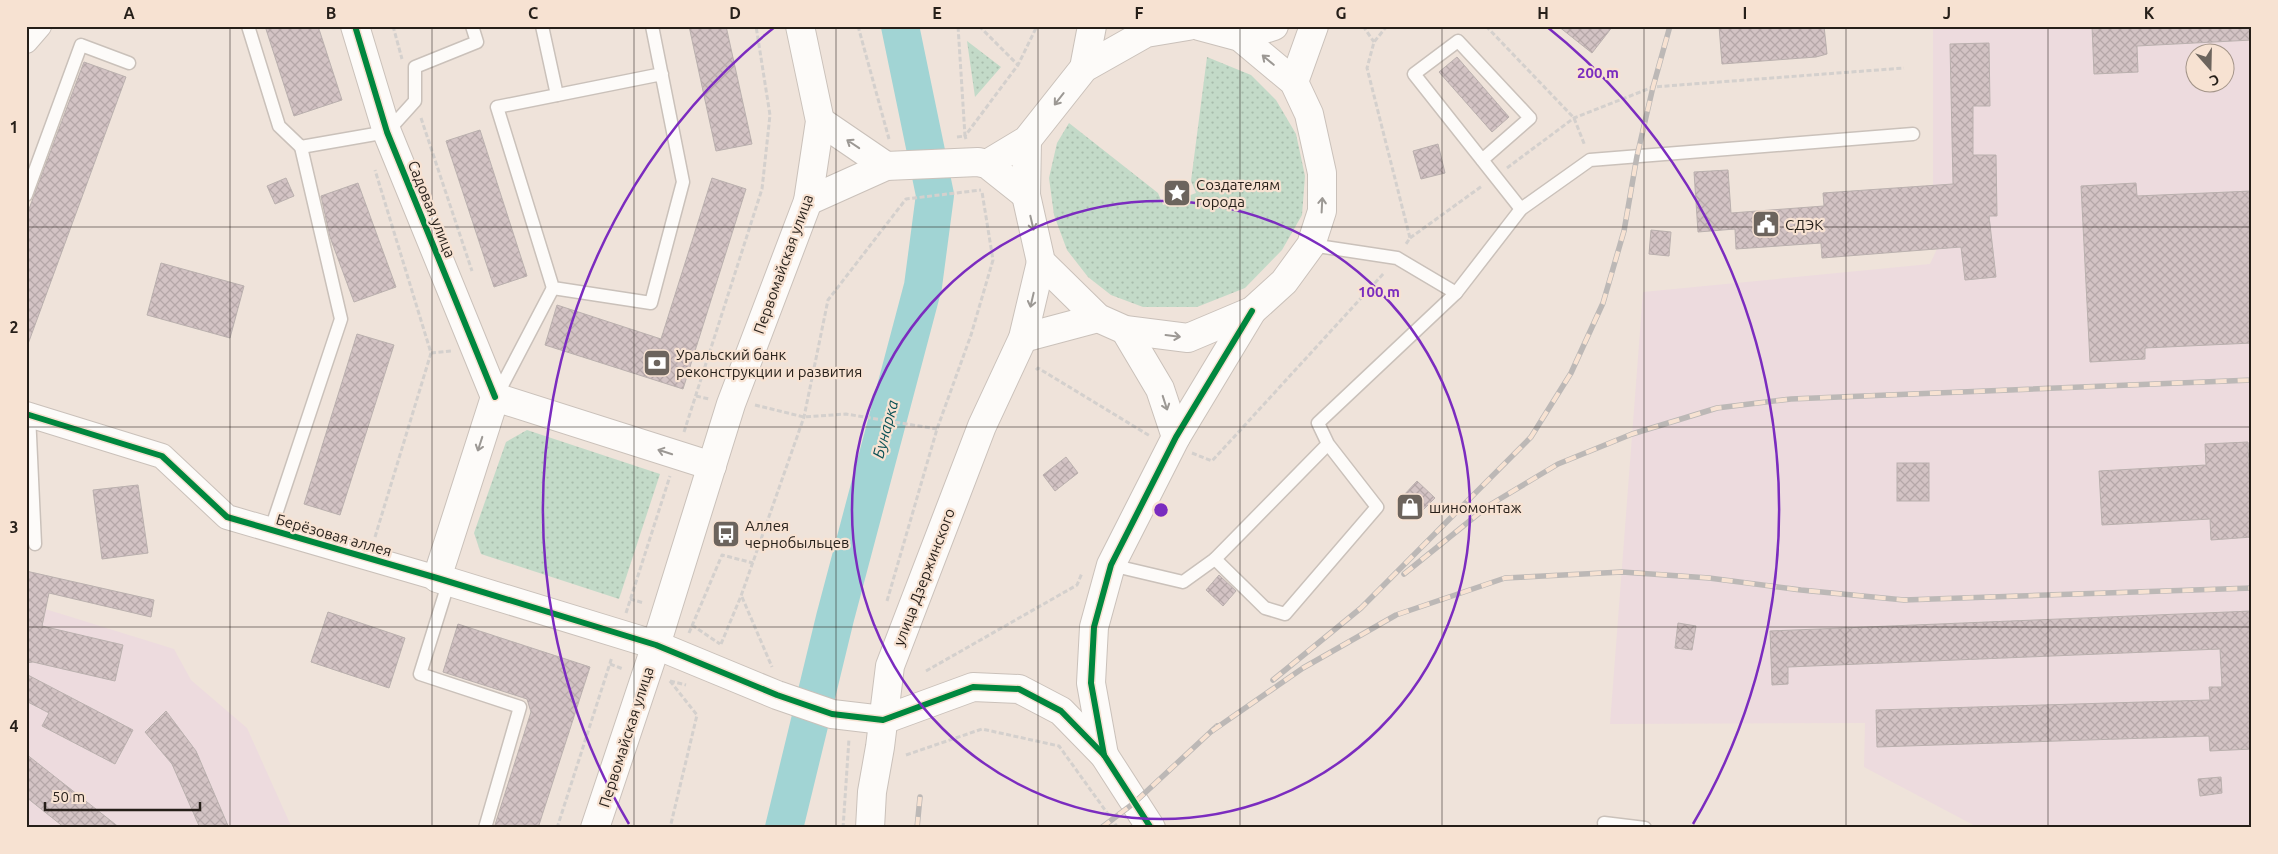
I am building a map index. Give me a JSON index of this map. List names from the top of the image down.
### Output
{
  "streets": {
    "main road": [
      "Садовая улица",
      "Первомайская улица",
      "Берёзовая аллея",
      "улица Дзержинского"
    ]
  },
  "crossings": [
    ["Первомайская улица", "Берёзовая аллея"],
    ["Берёзовая аллея", "улица Дзержинского"]
  ],
  "water": ["Бунарка"],
  "places": {
    "place": ["Создателям города"],
    "public building": ["СДЭК"],
    "bank": ["Уральский банк реконструкции и развития"],
    "shop": ["шиномонтаж"],
    "bus stop": ["Аллея чернобыльцев"]
  },
  "scale_bar": "50 m",
  "north": "bottom",
  "grid": {
    "columns": [
      "A",
      "B",
      "C",
      "D",
      "E",
      "F",
      "G",
      "H",
      "I",
      "J",
      "K"
    ],
    "rows": [
      "1",
      "2",
      "3",
      "4"
    ]
  },
  "rings": ["200 m", "100 m"]
}
